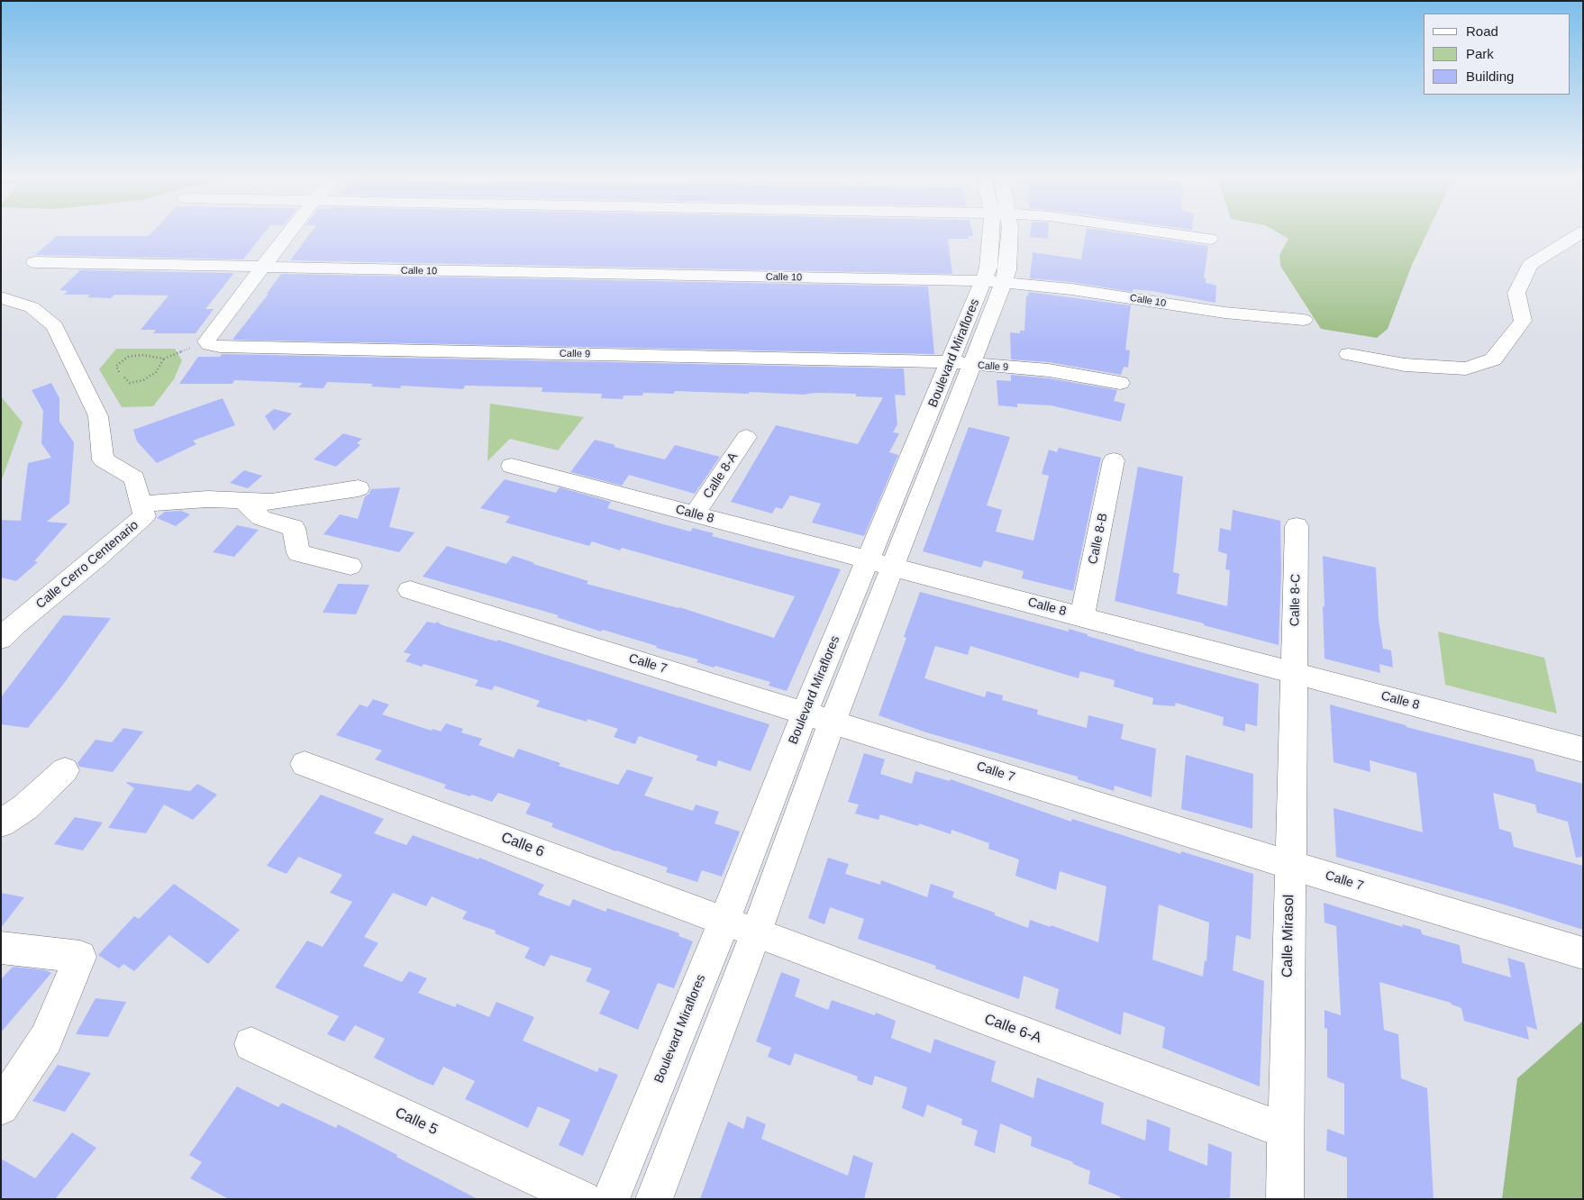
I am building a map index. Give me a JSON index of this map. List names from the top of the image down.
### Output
{
  "streets": {
    "street": [
      "Calle 10",
      "Boulevard Miraflores",
      "Calle 9",
      "Calle 8-A",
      "Calle 8",
      "Calle 8-B",
      "Calle Cerro Centenario",
      "Calle 8-C",
      "Calle 7",
      "Calle 6",
      "Calle Mirasol",
      "Calle 6-A",
      "Calle 5"
    ]
  },
  "crossings": [
    ["Calle 10", "Boulevard Miraflores"],
    ["Boulevard Miraflores", "Calle 9"],
    ["Boulevard Miraflores", "Calle 8"],
    ["Boulevard Miraflores", "Calle 7"],
    ["Boulevard Miraflores", "Calle 6"],
    ["Boulevard Miraflores", "Calle 6-A"],
    ["Calle 8-A", "Calle 8"],
    ["Calle 8", "Calle 8-B"],
    ["Calle 8", "Calle 8-C"],
    ["Calle 8", "Calle Mirasol"],
    ["Calle 8-C", "Calle Mirasol"],
    ["Calle 7", "Calle Mirasol"],
    ["Calle 6", "Calle 6-A"],
    ["Calle Mirasol", "Calle 6-A"]
  ],
  "legend": ["Road", "Park", "Building"]
}
